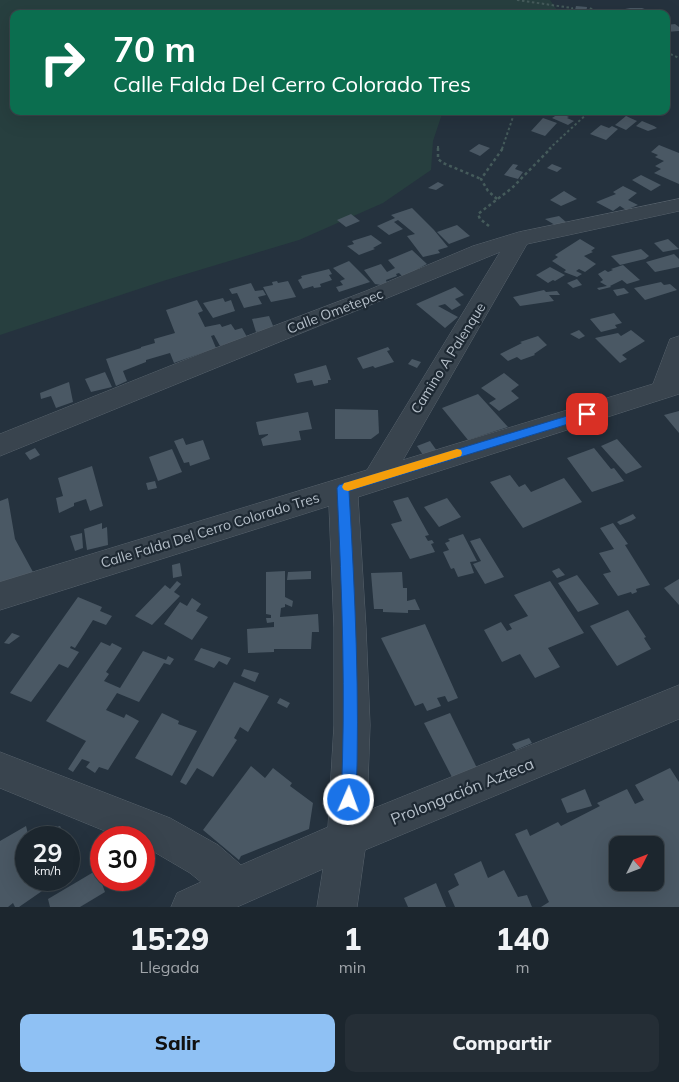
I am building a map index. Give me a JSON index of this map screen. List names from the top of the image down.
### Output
{
  "streets": {
    "street": [
      "Calle Ometepec",
      "Camino A Palenque",
      "Calle Falda Del Cerro Colorado Tres",
      "Prolongación Azteca"
    ]
  },
  "crossings": [
    ["Calle Ometepec", "Camino A Palenque"],
    ["Camino A Palenque", "Calle Falda Del Cerro Colorado Tres"]
  ],
  "north": "top right",
  "page": {
    "turn": ["70 m", "Calle Falda Del Cerro Colorado Tres"],
    "speed": "29 km/h",
    "limit": "30",
    "eta": [
      "15:29",
      "Llegada",
      "1",
      "min",
      "140",
      "m"
    ],
    "buttons": ["Salir", "Compartir"]
  }
}
